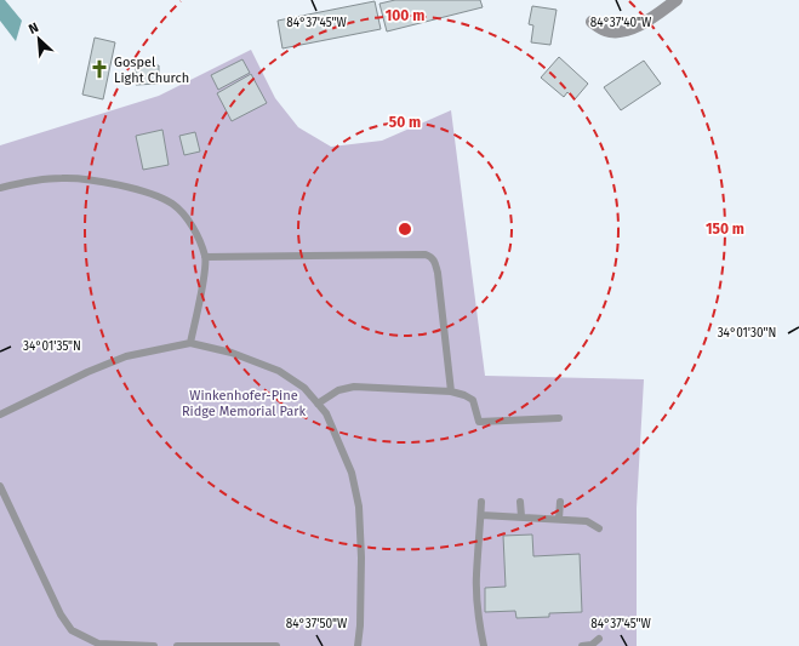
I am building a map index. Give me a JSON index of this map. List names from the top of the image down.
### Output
{
  "parks": ["Winkenhofer-Pine Ridge Memorial Park"],
  "places": {
    "church": ["Gospel Light Church"]
  },
  "north": "top left",
  "coordinates": [
    "84°37'45\"W",
    "84°37'40\"W",
    "34°01'30\"N",
    "34°01'35\"N",
    "84°37'50\"W"
  ],
  "rings": ["100 m", "50 m", "150 m"]
}
